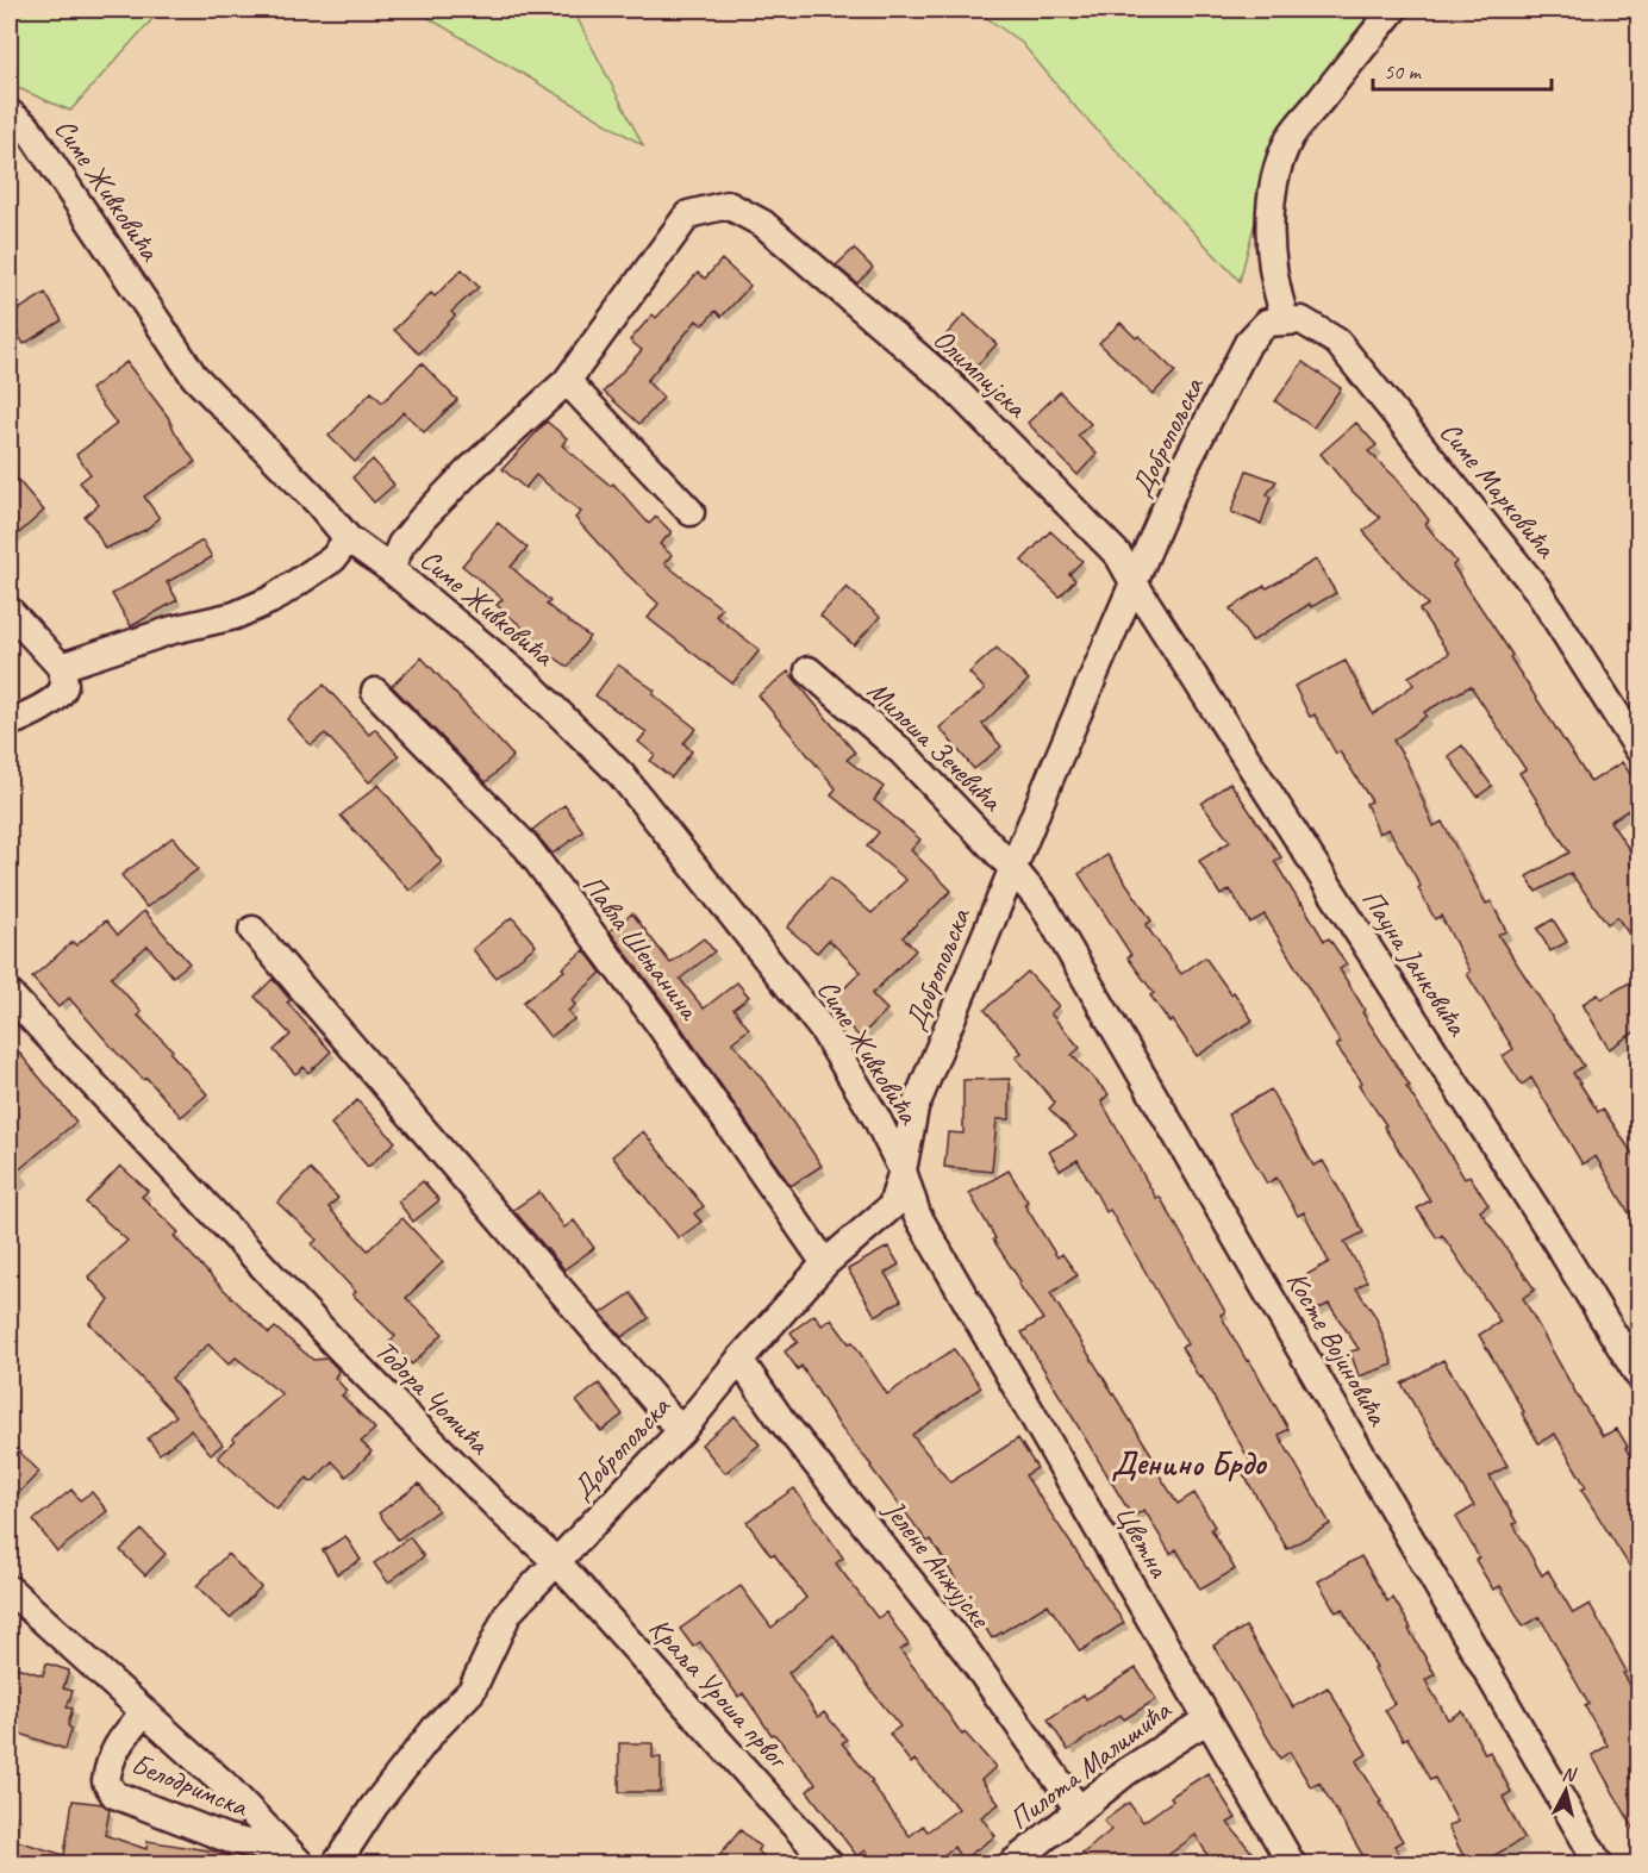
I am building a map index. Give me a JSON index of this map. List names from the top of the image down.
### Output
{
  "streets": {
    "street": [
      "Симе Живковића",
      "Олимпијска",
      "Добропољска",
      "Симе Марковића",
      "Милоша Зечевића",
      "Павла Шењанина",
      "Пауна Јанковића",
      "Косте Војиновића",
      "Тодора Чомића",
      "Цветна",
      "Јелене Анжујске",
      "Краља Уроша првог",
      "Пилота Малишића",
      "Белодримска"
    ]
  },
  "crossings": [
    ["Симе Живковића", "Олимпијска"],
    ["Симе Живковића", "Добропољска"],
    ["Симе Живковића", "Цветна"],
    ["Олимпијска", "Добропољска"],
    ["Олимпијска", "Пауна Јанковића"],
    ["Добропољска", "Симе Марковића"],
    ["Добропољска", "Милоша Зечевића"],
    ["Добропољска", "Павла Шењанина"],
    ["Добропољска", "Пауна Јанковића"],
    ["Добропољска", "Косте Војиновића"],
    ["Добропољска", "Тодора Чомића"],
    ["Добропољска", "Цветна"],
    ["Добропољска", "Јелене Анжујске"],
    ["Добропољска", "Краља Уроша првог"],
    ["Милоша Зечевића", "Косте Војиновића"],
    ["Тодора Чомића", "Краља Уроша првог"],
    ["Цветна", "Пилота Малишића"],
    ["Јелене Анжујске", "Пилота Малишића"]
  ],
  "districts": ["Денино Брдо"],
  "scale_bar": "50 m",
  "north": "top"
}
